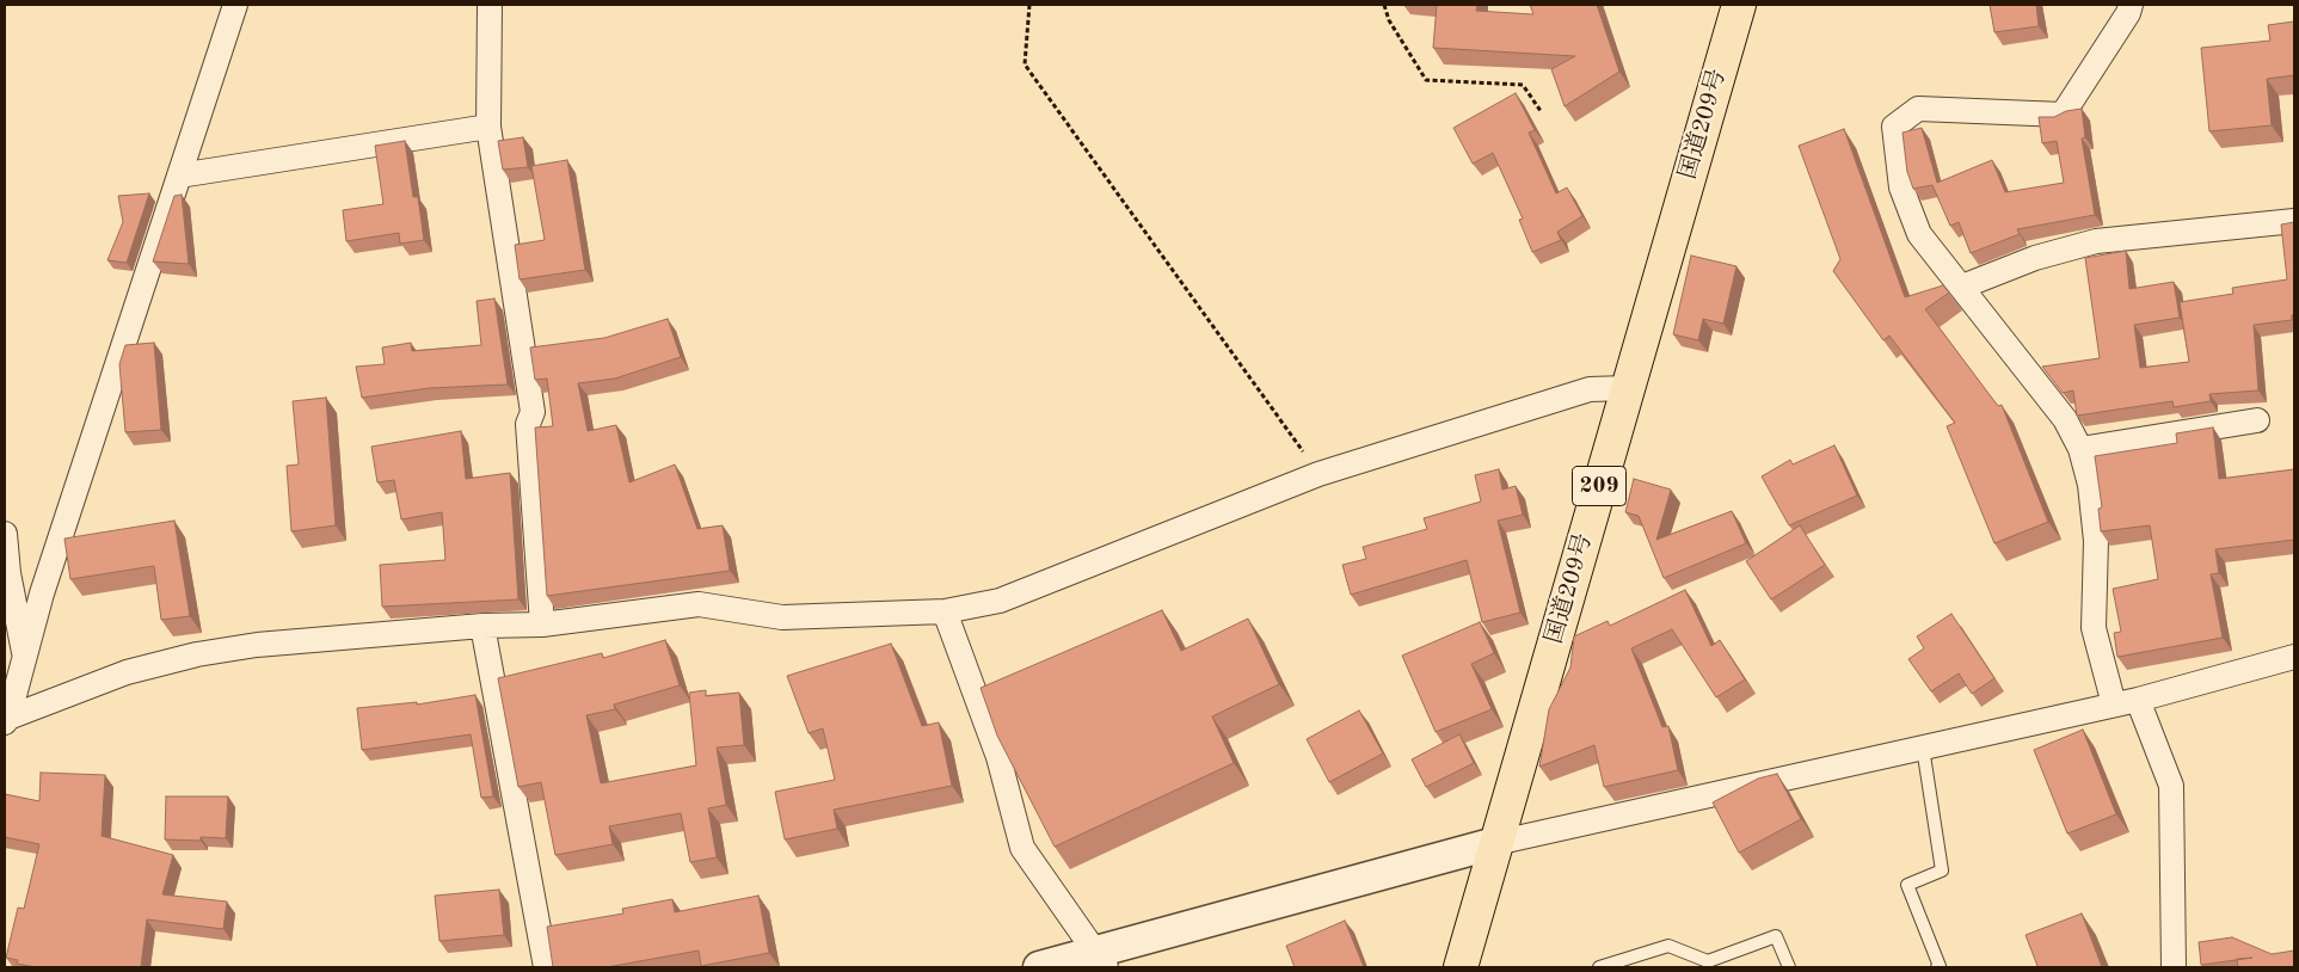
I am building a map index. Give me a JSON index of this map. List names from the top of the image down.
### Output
{
  "streets": {
    "highway": ["国道209号", "209"]
  }
}
